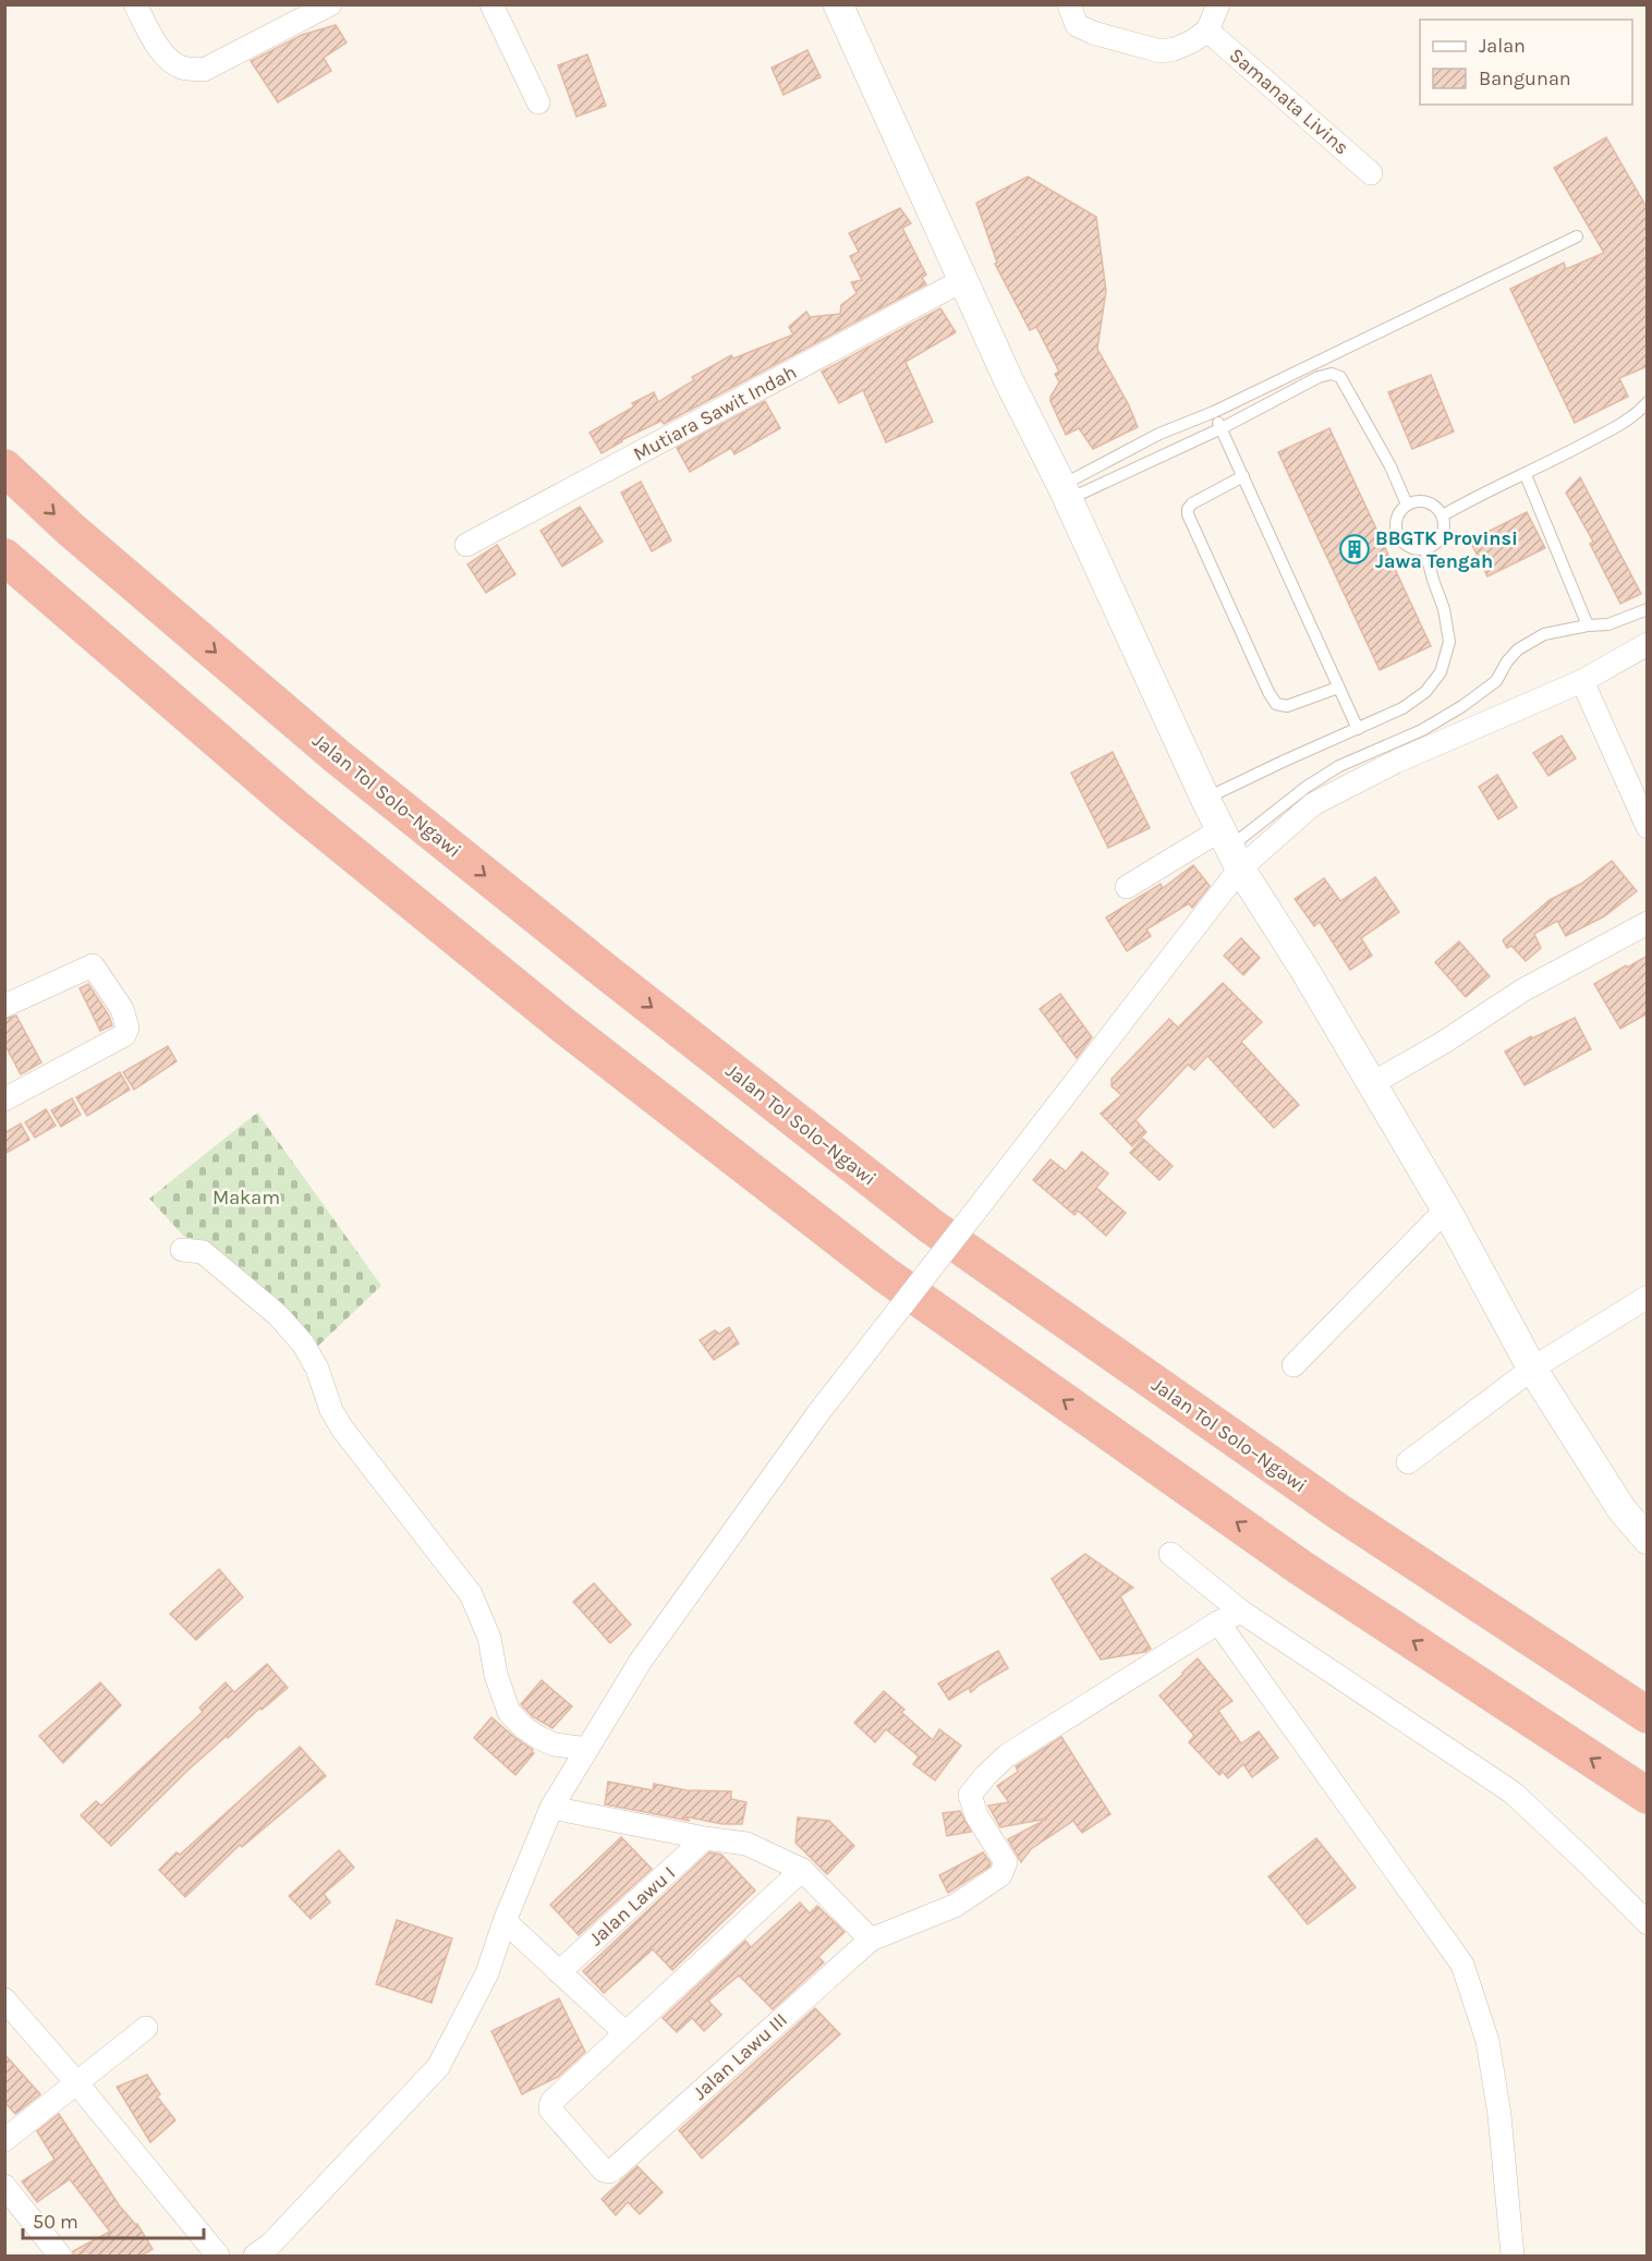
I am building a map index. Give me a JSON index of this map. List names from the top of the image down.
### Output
{
  "streets": {
    "highway": ["Jalan Tol Solo–Ngawi"],
    "street": [
      "Samanata Livins",
      "Mutiara Sawit Indah",
      "Jalan Lawu I",
      "Jalan Lawu III"
    ]
  },
  "parks": ["Makam"],
  "places": {
    "building": ["BBGTK Provinsi Jawa Tengah"]
  },
  "legend": ["Jalan", "Bangunan"],
  "scale_bar": "50 m"
}
